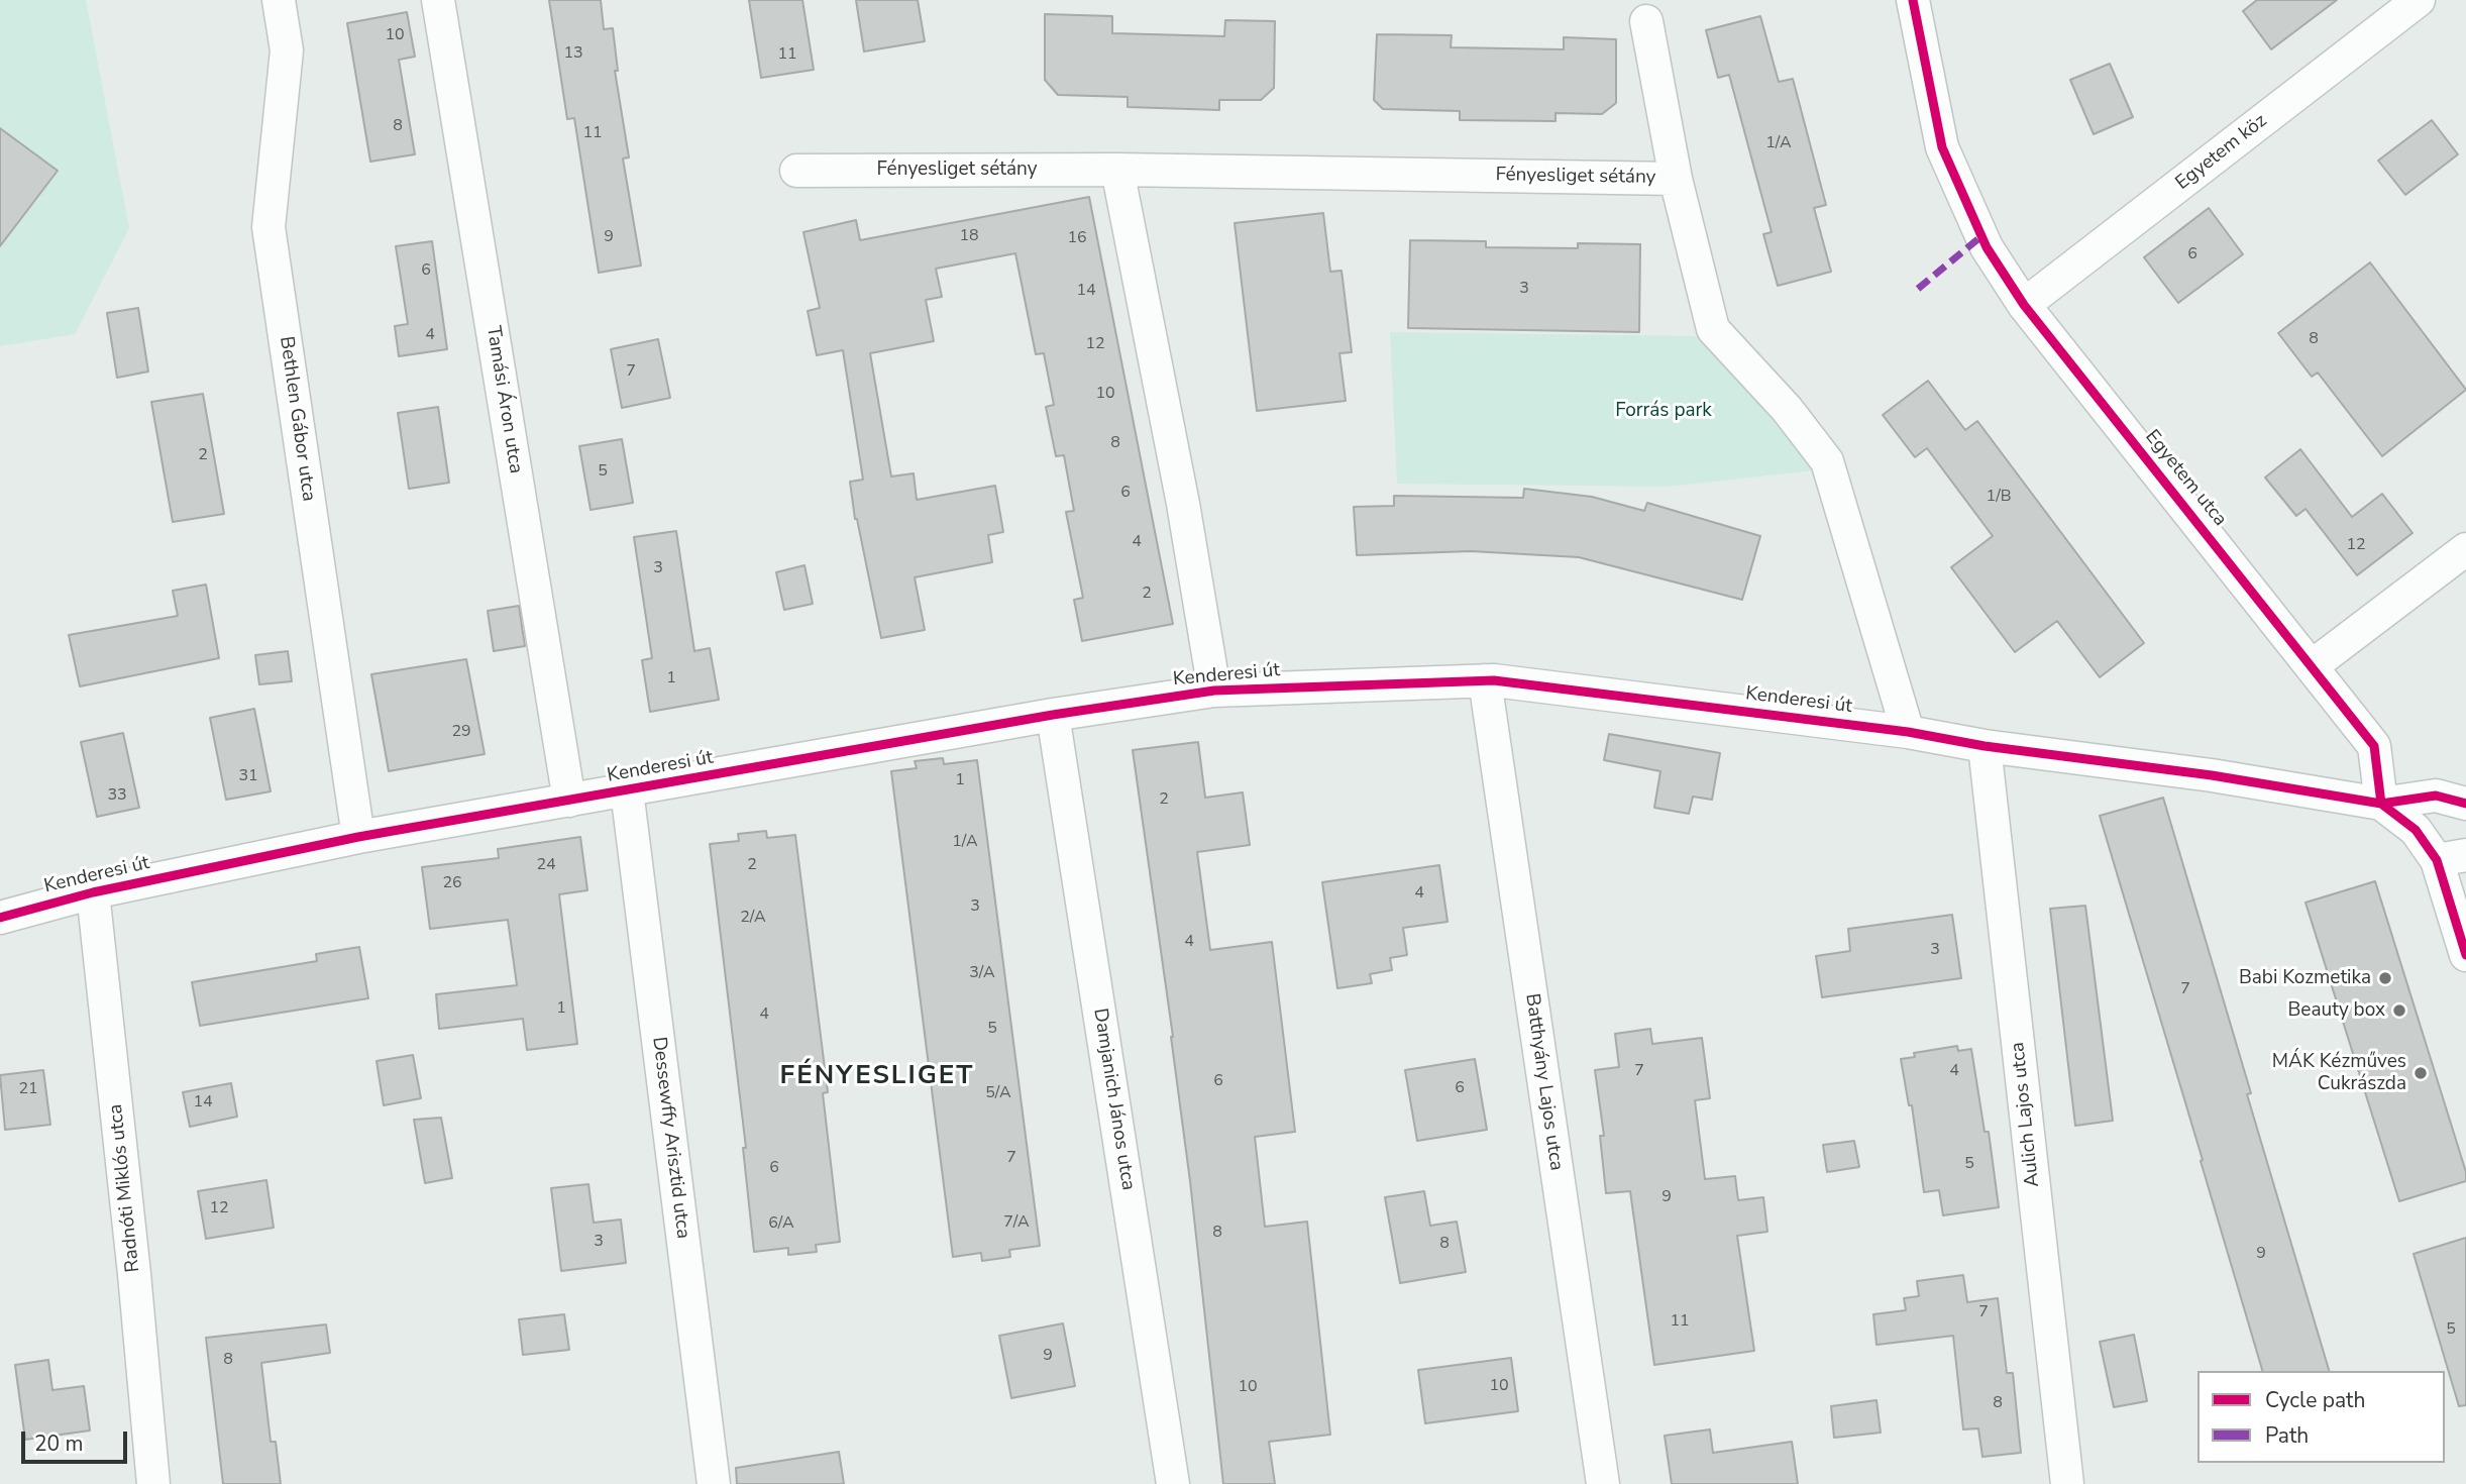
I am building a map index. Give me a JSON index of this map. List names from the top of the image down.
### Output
{
  "streets": {
    "street": [
      "Egyetem köz",
      "Fényesliget sétány",
      "Tamási Áron utca",
      "Bethlen Gábor utca",
      "Egyetem utca",
      "Kenderesi út",
      "Batthyány Lajos utca",
      "Damjanich János utca",
      "Aulich Lajos utca",
      "Dessewffy Arisztid utca",
      "Radnóti Miklós utca"
    ]
  },
  "crossings": [
    ["Egyetem köz", "Egyetem utca"],
    ["Fényesliget sétány", "Kenderesi út"],
    ["Tamási Áron utca", "Kenderesi út"],
    ["Bethlen Gábor utca", "Kenderesi út"],
    ["Egyetem utca", "Kenderesi út"],
    ["Kenderesi út", "Batthyány Lajos utca"],
    ["Kenderesi út", "Damjanich János utca"],
    ["Kenderesi út", "Aulich Lajos utca"],
    ["Kenderesi út", "Dessewffy Arisztid utca"],
    ["Kenderesi út", "Radnóti Miklós utca"]
  ],
  "districts": ["FÉNYESLIGET"],
  "parks": ["Forrás park"],
  "places": ["Babi Kozmetika", "Beauty box", "MÁK Kézműves Cukrászda"],
  "house_numbers": [
    "10",
    "13",
    "11",
    "8",
    "11",
    "1/A",
    "18",
    "9",
    "16",
    "6",
    "6",
    "3",
    "14",
    "4",
    "8",
    "12",
    "7",
    "10",
    "8",
    "2",
    "5",
    "6",
    "1/B",
    "4",
    "12",
    "3",
    "2",
    "1",
    "29",
    "31",
    "1",
    "33",
    "2",
    "1/A",
    "24",
    "2",
    "26",
    "4",
    "3",
    "2/A",
    "4",
    "3",
    "3/A",
    "7",
    "1",
    "4",
    "5",
    "7",
    "4",
    "6",
    "6",
    "21",
    "5/A",
    "14",
    "7",
    "5",
    "6",
    "9",
    "12",
    "7/A",
    "6/A",
    "8",
    "3",
    "8",
    "9",
    "7",
    "11",
    "5",
    "9",
    "8",
    "10",
    "10",
    "8"
  ],
  "legend": ["Cycle path", "Path"],
  "scale_bar": "20 m"
}
